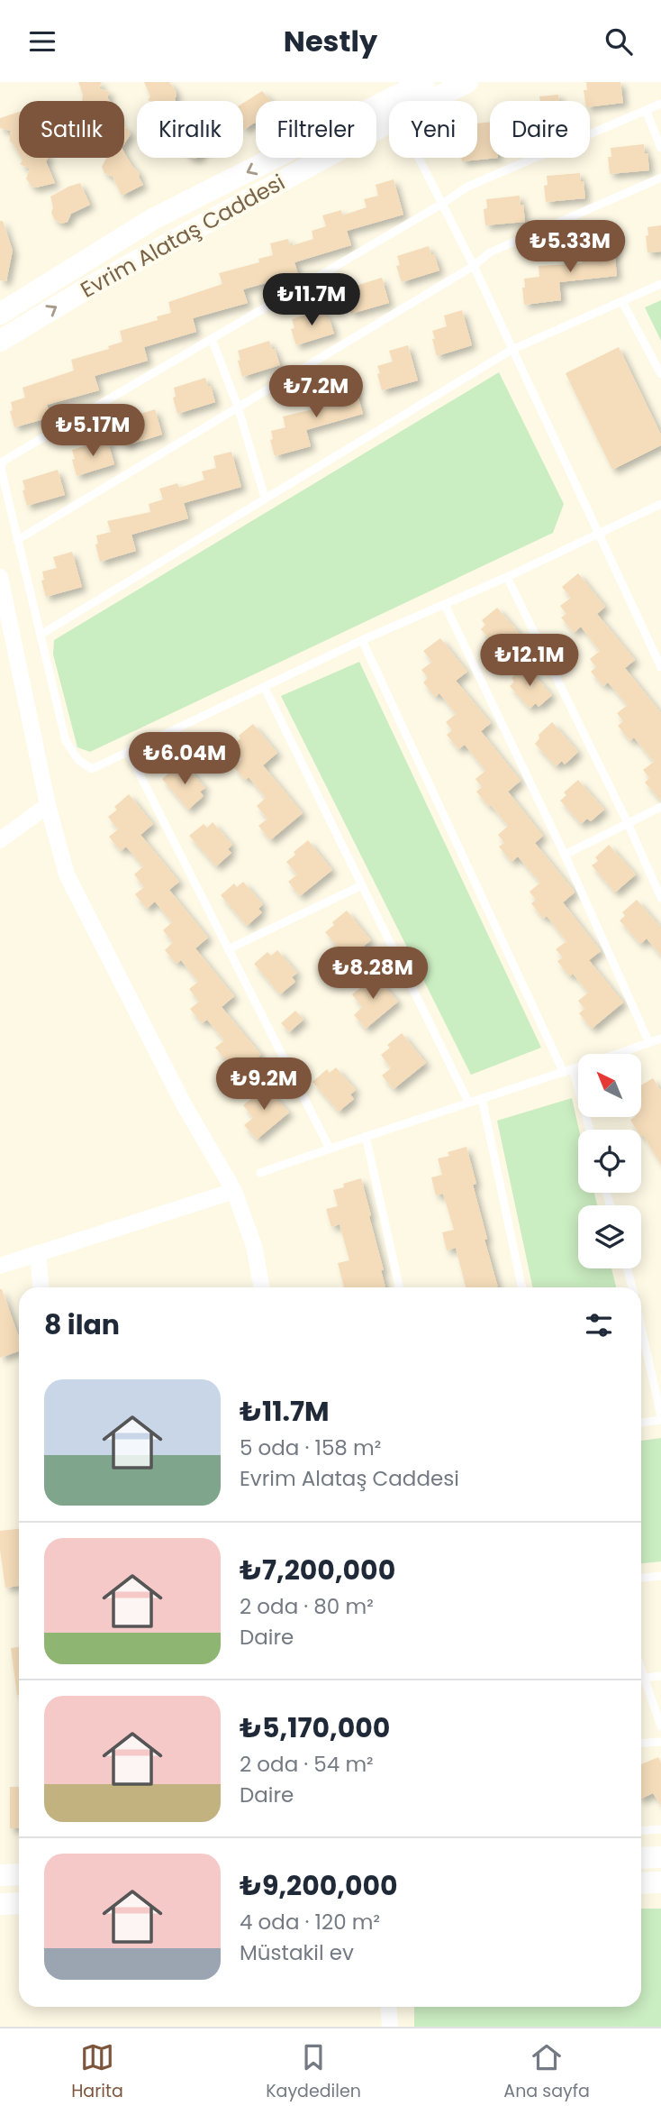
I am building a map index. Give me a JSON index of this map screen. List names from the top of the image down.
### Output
{
  "streets": {
    "main road": ["Evrim Alataş Caddesi"]
  },
  "north": "top left",
  "page": {
    "header": "Nestly",
    "chip": [
      "Satılık",
      "Kiralık",
      "Filtreler",
      "Yeni",
      "Daire"
    ],
    "price": [
      "₺5.33M",
      "₺11.7M",
      "₺7.2M",
      "₺5.17M",
      "₺12.1M",
      "₺6.04M",
      "₺8.28M",
      "₺9.2M"
    ],
    "heading": "8 ilan",
    "list": [
      {
        "name": "₺11.7M",
        "note": "5 oda · 158 m² · Evrim Alataş Caddesi"
      },
      {
        "name": "₺7,200,000",
        "note": "2 oda · 80 m² · Daire"
      },
      {
        "name": "₺5,170,000",
        "note": "2 oda · 54 m² · Daire"
      },
      {
        "name": "₺9,200,000",
        "note": "4 oda · 120 m² · Müstakil ev"
      }
    ],
    "tabs": ["Harita", "Kaydedilen", "Ana sayfa"]
  }
}
